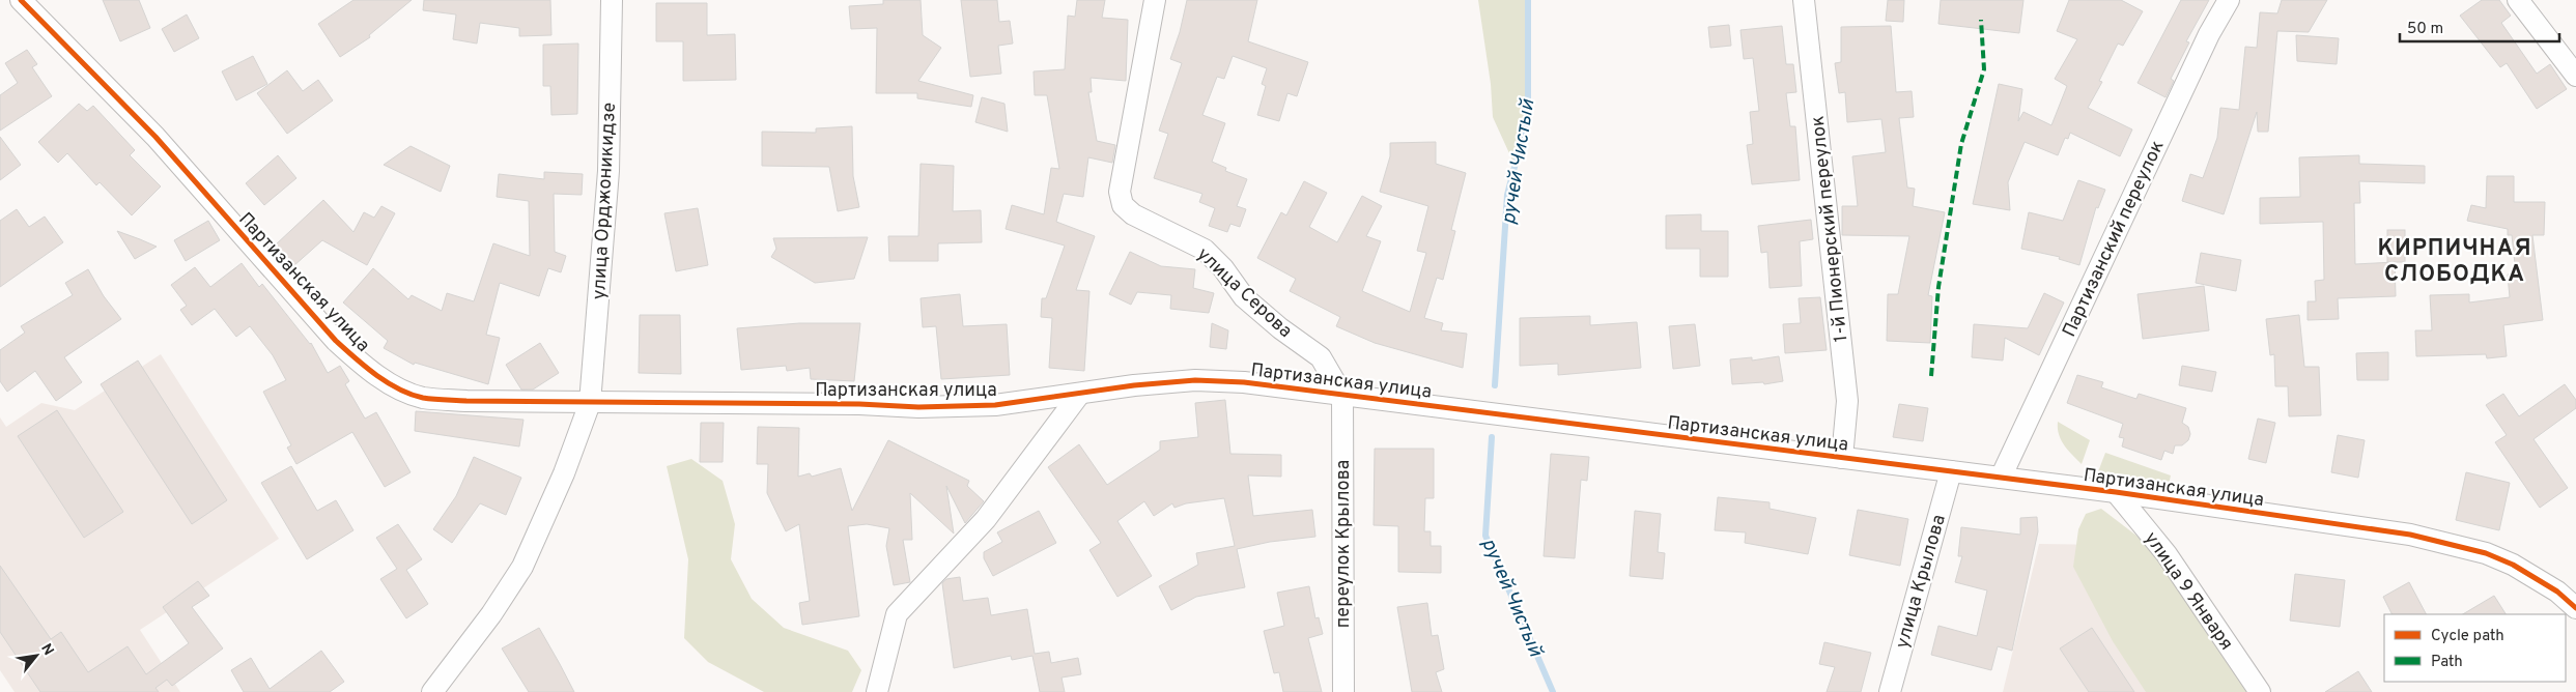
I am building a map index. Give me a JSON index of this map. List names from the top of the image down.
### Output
{
  "streets": {
    "street": [
      "улица Орджоникидзе",
      "1-й Пионерский переулок",
      "Партизанский переулок",
      "Партизанская улица",
      "улица Серова",
      "переулок Крылова",
      "улица Крылова",
      "улица 9 Января"
    ]
  },
  "crossings": [
    ["улица Орджоникидзе", "Партизанская улица"],
    ["1-й Пионерский переулок", "Партизанская улица"],
    ["Партизанский переулок", "Партизанская улица"],
    ["Партизанская улица", "улица Серова"],
    ["Партизанская улица", "переулок Крылова"],
    ["Партизанская улица", "улица Крылова"],
    ["Партизанская улица", "улица 9 Января"],
    ["улица Серова", "переулок Крылова"]
  ],
  "districts": ["КИРПИЧНАЯ СЛОБОДКА"],
  "water": ["ручей Чистый"],
  "legend": ["Cycle path", "Path"],
  "scale_bar": "50 m",
  "north": "top right"
}
